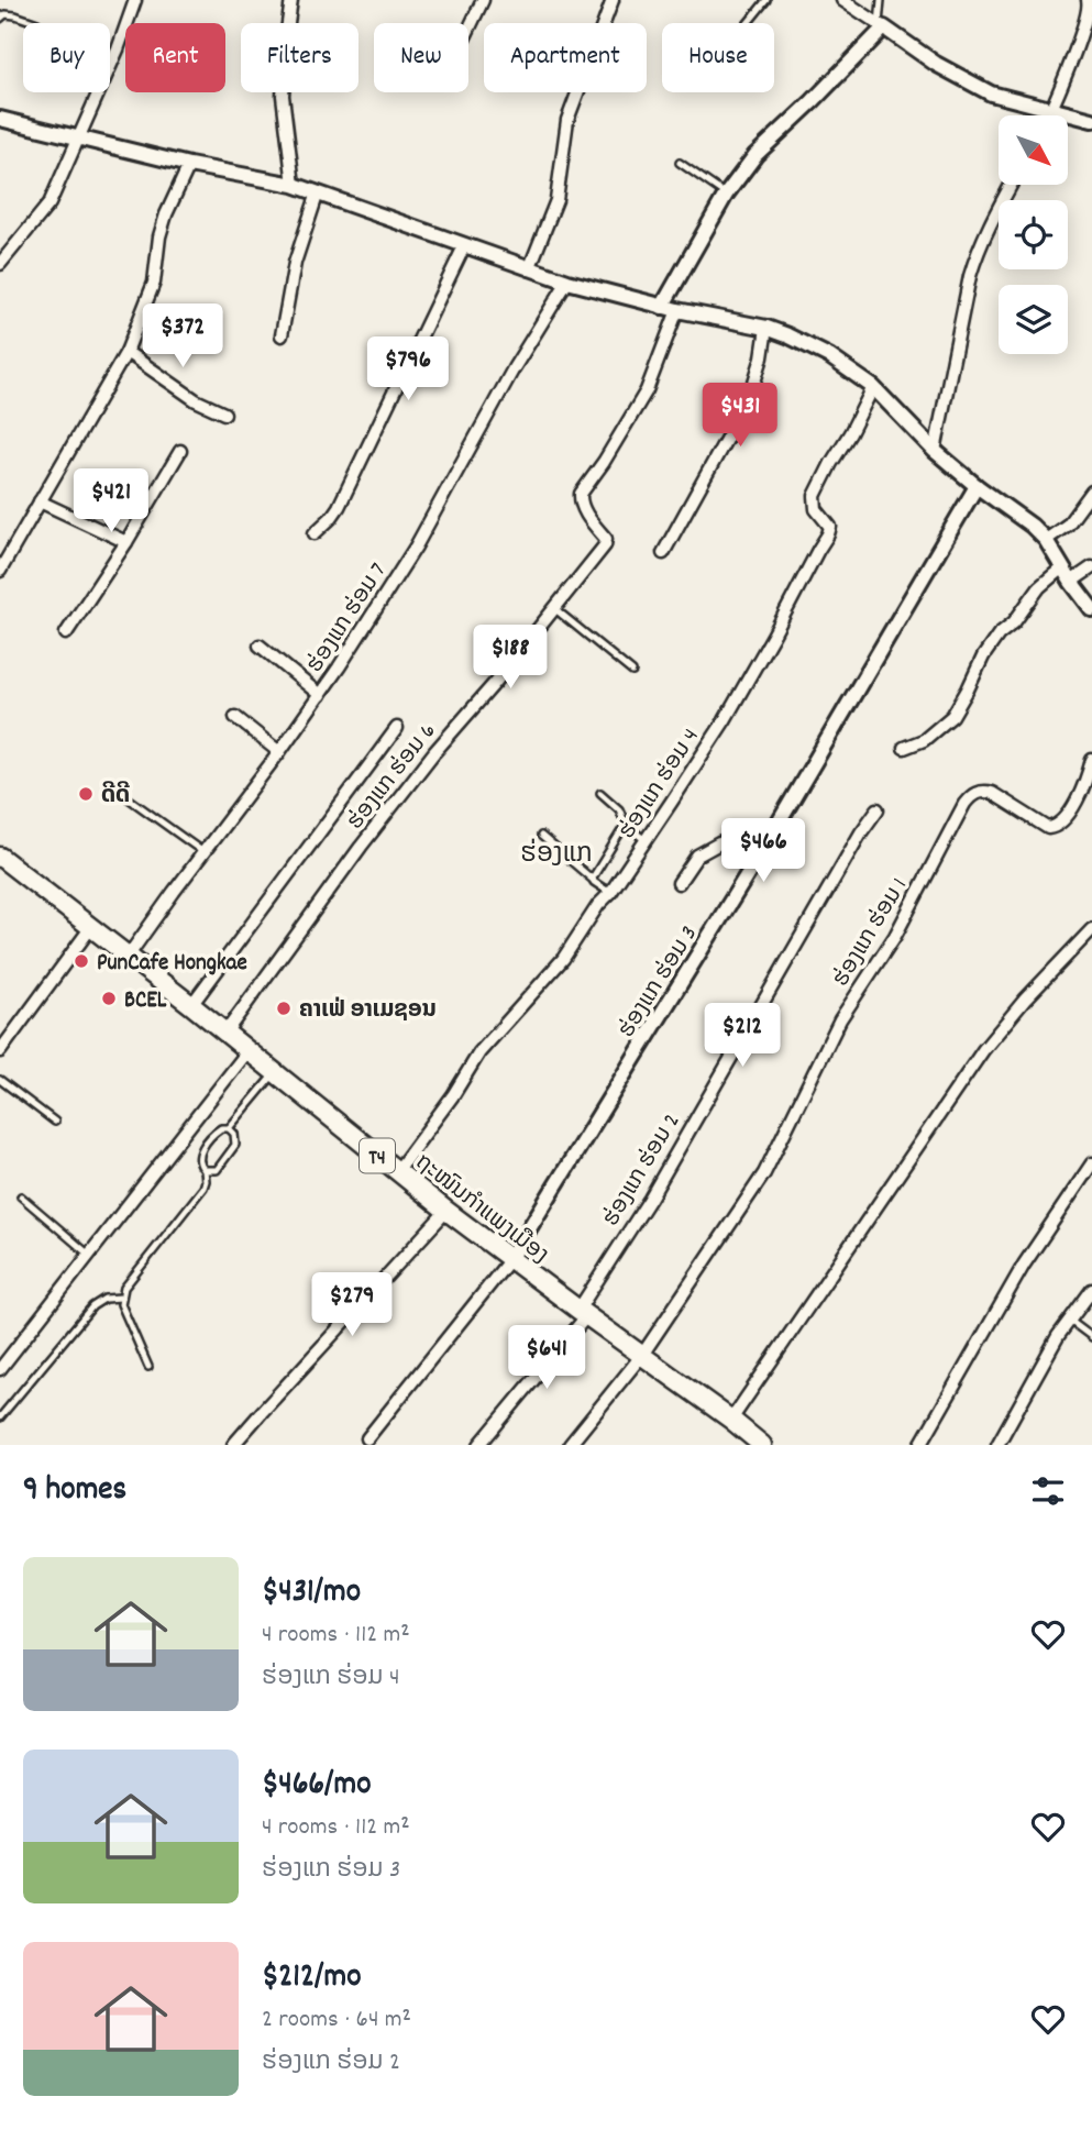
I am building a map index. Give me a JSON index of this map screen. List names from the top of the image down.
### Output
{
  "streets": {
    "main road": ["T4", "ຖະໜົນກຳແພງເມືອງ"],
    "street": [
      "ຮ່ອງແກ ຮ່ອມ 7",
      "ຮ່ອງແກ ຮ່ອມ 6",
      "ຮ່ອງແກ ຮ່ອມ 4",
      "ຮ່ອງແກ ຮ່ອມ 1",
      "ຮ່ອງແກ ຮ່ອມ 3",
      "ຮ່ອງແກ ຮ່ອມ 2"
    ]
  },
  "crossings": [
    ["ຮ່ອງແກ ຮ່ອມ 7", "ຖະໜົນກຳແພງເມືອງ"],
    ["ຮ່ອງແກ ຮ່ອມ 6", "ຖະໜົນກຳແພງເມືອງ"],
    ["ຮ່ອງແກ ຮ່ອມ 4", "ຖະໜົນກຳແພງເມືອງ"],
    ["ຮ່ອງແກ ຮ່ອມ 1", "ຖະໜົນກຳແພງເມືອງ"],
    ["ຮ່ອງແກ ຮ່ອມ 3", "ຖະໜົນກຳແພງເມືອງ"],
    ["ຮ່ອງແກ ຮ່ອມ 2", "ຖະໜົນກຳແພງເມືອງ"]
  ],
  "districts": ["ຮ່ອງແກ"],
  "places": [
    "ດີດີ",
    "PunCafe Hongkae",
    "BCEL",
    "ຄາເຟ່ ອາເມຊອນ"
  ],
  "north": "bottom right",
  "page": {
    "chip": [
      "Buy",
      "Rent",
      "Filters",
      "New",
      "Apartment",
      "House"
    ],
    "price": [
      "$372",
      "$796",
      "$431",
      "$421",
      "$188",
      "$466",
      "$212",
      "$279",
      "$641"
    ],
    "heading": "9 homes",
    "list": [
      {
        "name": "$431/mo",
        "note": "4 rooms · 112 m² · ຮ່ອງແກ ຮ່ອມ 4"
      },
      {
        "name": "$466/mo",
        "note": "4 rooms · 112 m² · ຮ່ອງແກ ຮ່ອມ 3"
      },
      {
        "name": "$212/mo",
        "note": "2 rooms · 64 m² · ຮ່ອງແກ ຮ່ອມ 2"
      }
    ]
  }
}
